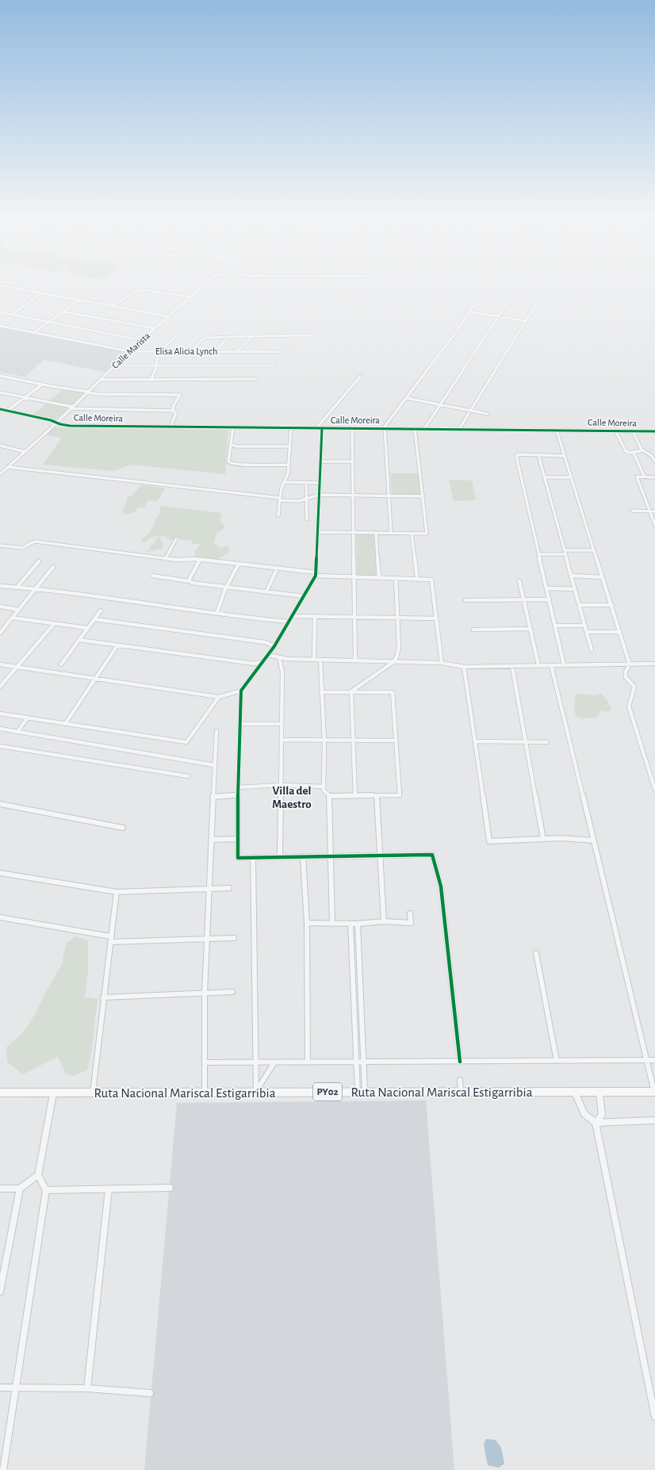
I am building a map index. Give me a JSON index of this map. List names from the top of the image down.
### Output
{
  "streets": {
    "main road": ["PY02", "Ruta Nacional Mariscal Estigarribia"],
    "street": ["Calle Marista", "Elisa Alicia Lynch", "Calle Moreira"]
  },
  "crossings": [
    ["Calle Marista", "Elisa Alicia Lynch"],
    ["Calle Marista", "Calle Moreira"]
  ],
  "districts": ["Villa del Maestro"]
}
